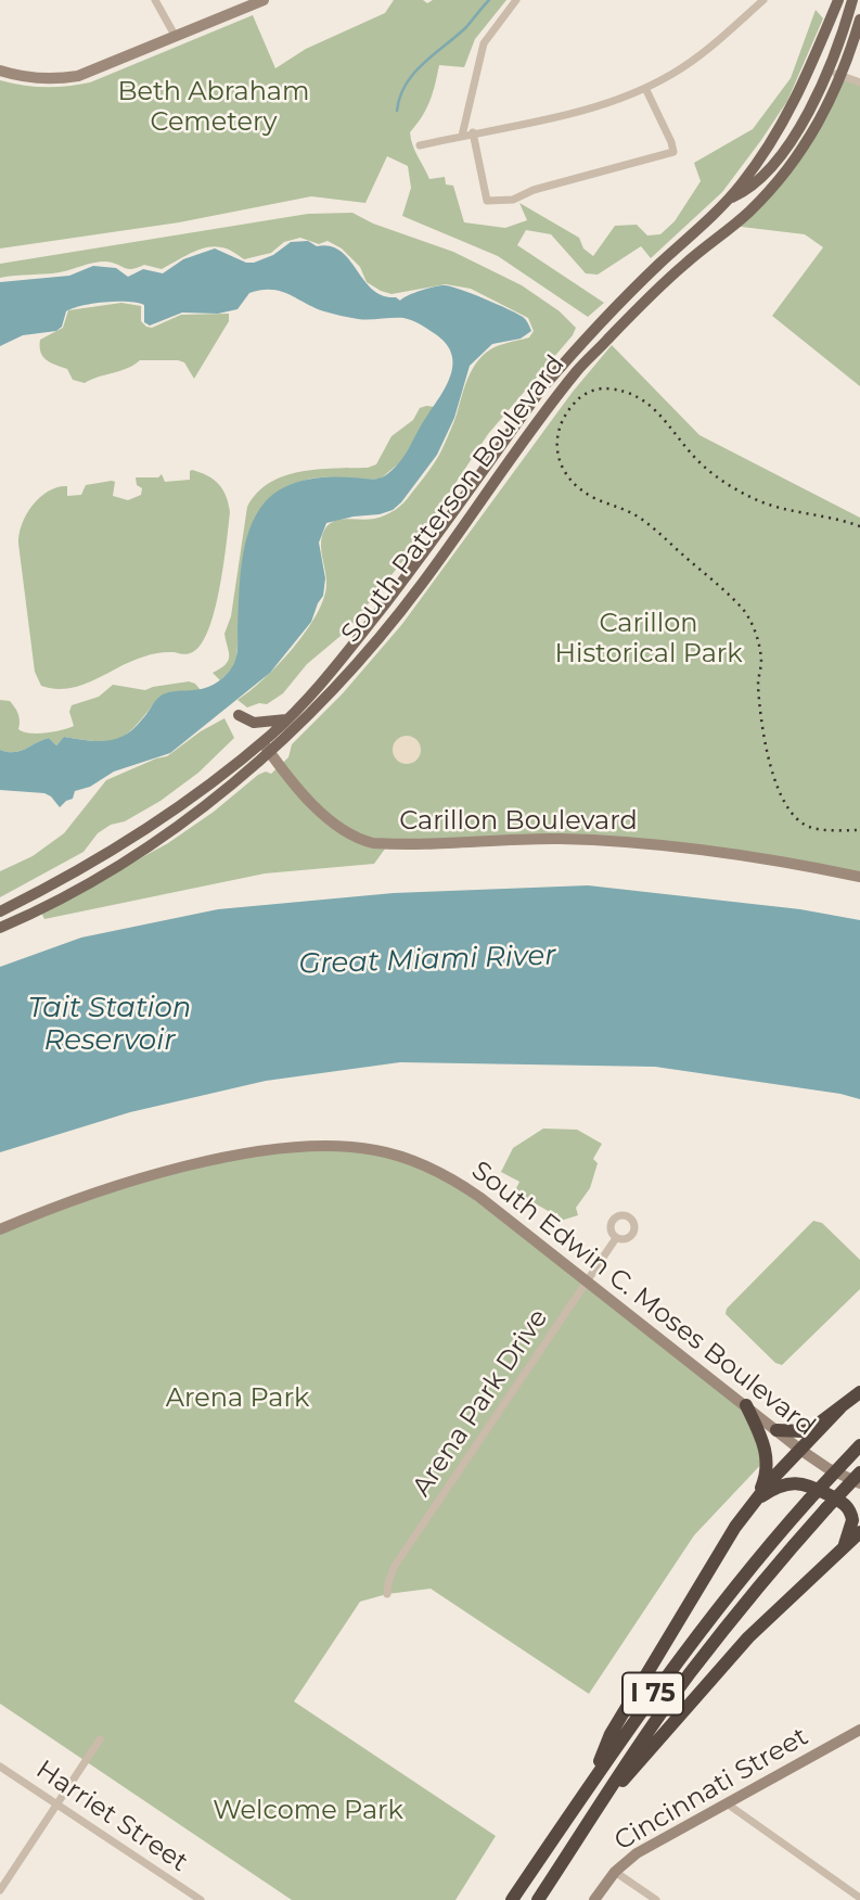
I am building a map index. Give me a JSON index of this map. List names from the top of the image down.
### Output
{
  "streets": {
    "highway": ["I 75"],
    "main road": [
      "South Patterson Boulevard",
      "Carillon Boulevard",
      "South Edwin C. Moses Boulevard",
      "Cincinnati Street"
    ],
    "street": ["Arena Park Drive", "Harriet Street"]
  },
  "crossings": [
    ["South Patterson Boulevard", "Carillon Boulevard"],
    ["South Edwin C. Moses Boulevard", "Arena Park Drive"]
  ],
  "water": ["Great Miami River", "Tait Station Reservoir"],
  "parks": [
    "Beth Abraham Cemetery",
    "Carillon Historical Park",
    "Arena Park",
    "Welcome Park"
  ]
}
